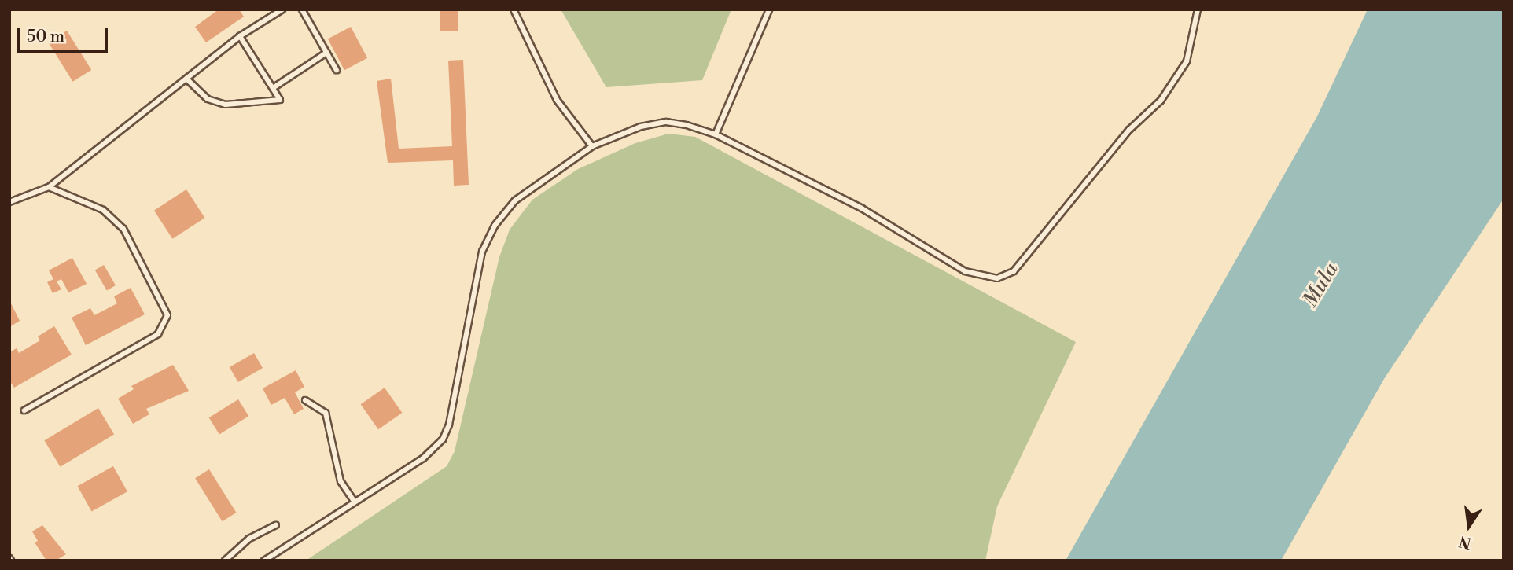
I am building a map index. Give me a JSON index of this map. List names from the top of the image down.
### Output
{
  "water": ["Mula"],
  "scale_bar": "50 m",
  "north": "bottom"
}
